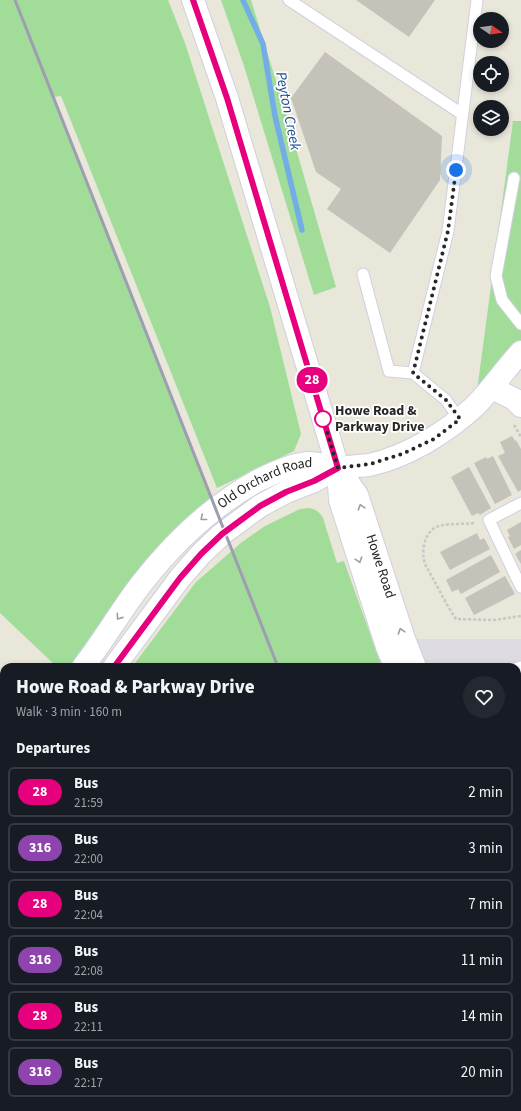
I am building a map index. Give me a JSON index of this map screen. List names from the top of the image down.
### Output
{
  "streets": {
    "street": ["Old Orchard Road", "Howe Road"]
  },
  "crossings": [
    ["Old Orchard Road", "Howe Road"]
  ],
  "water": ["Peyton Creek"],
  "places": ["Howe Road & Parkway Drive"],
  "lines": ["bus line 28"],
  "north": "right",
  "page": {
    "on_map": "28",
    "heading": [
      ["Howe Road & Parkway Drive", "Walk · 3 min · 160 m"],
      "Departures"
    ],
    "list": [
      {
        "mark": "28",
        "name": "Bus",
        "note": "21:59",
        "value": "2 min"
      },
      {
        "mark": "316",
        "name": "Bus",
        "note": "22:00",
        "value": "3 min"
      },
      {
        "mark": "28",
        "name": "Bus",
        "note": "22:04",
        "value": "7 min"
      },
      {
        "mark": "316",
        "name": "Bus",
        "note": "22:08",
        "value": "11 min"
      },
      {
        "mark": "28",
        "name": "Bus",
        "note": "22:11",
        "value": "14 min"
      },
      {
        "mark": "316",
        "name": "Bus",
        "note": "22:17",
        "value": "20 min"
      }
    ]
  }
}
